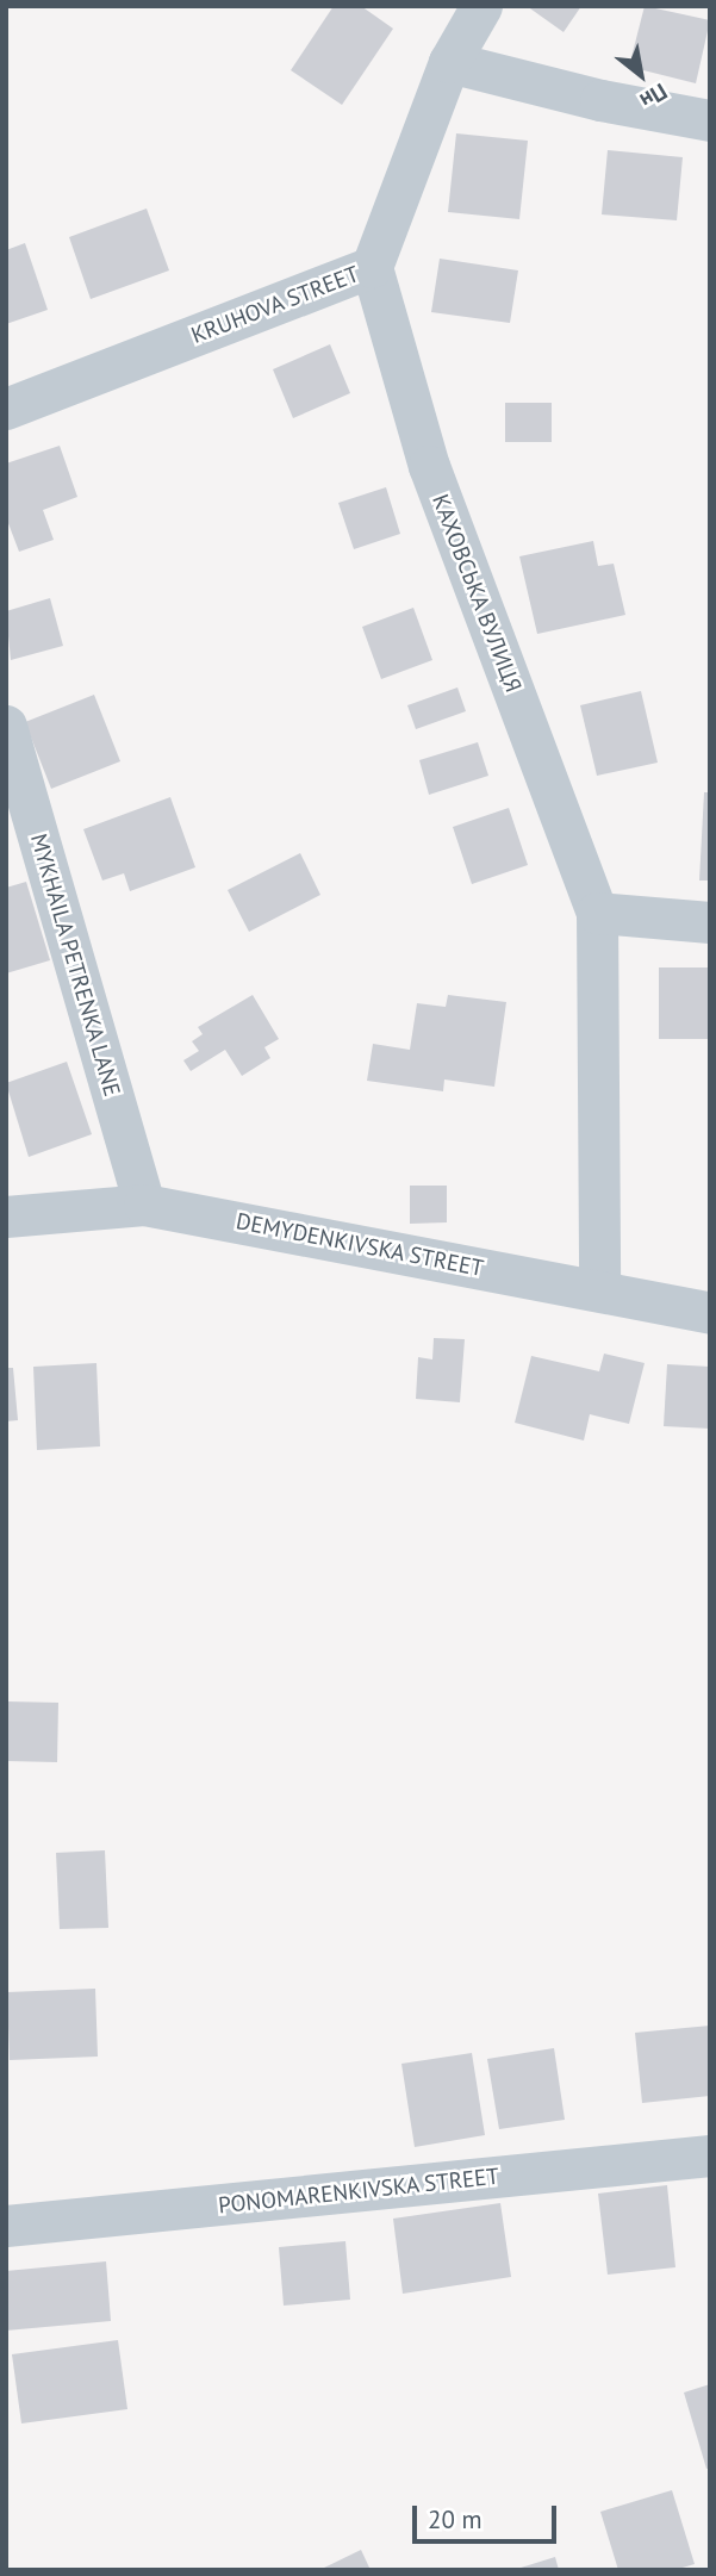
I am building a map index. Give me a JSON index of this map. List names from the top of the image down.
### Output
{
  "streets": {
    "street": [
      "KRUHOVA STREET",
      "КАХОВСЬКА ВУЛИЦЯ",
      "MYKHAILA PETRENKA LANE",
      "DEMYDENKIVSKA STREET",
      "PONOMARENKIVSKA STREET"
    ]
  },
  "crossings": [
    ["KRUHOVA STREET", "КАХОВСЬКА ВУЛИЦЯ"],
    ["КАХОВСЬКА ВУЛИЦЯ", "DEMYDENKIVSKA STREET"],
    ["MYKHAILA PETRENKA LANE", "DEMYDENKIVSKA STREET"]
  ],
  "scale_bar": "20 m",
  "north": "bottom right"
}
